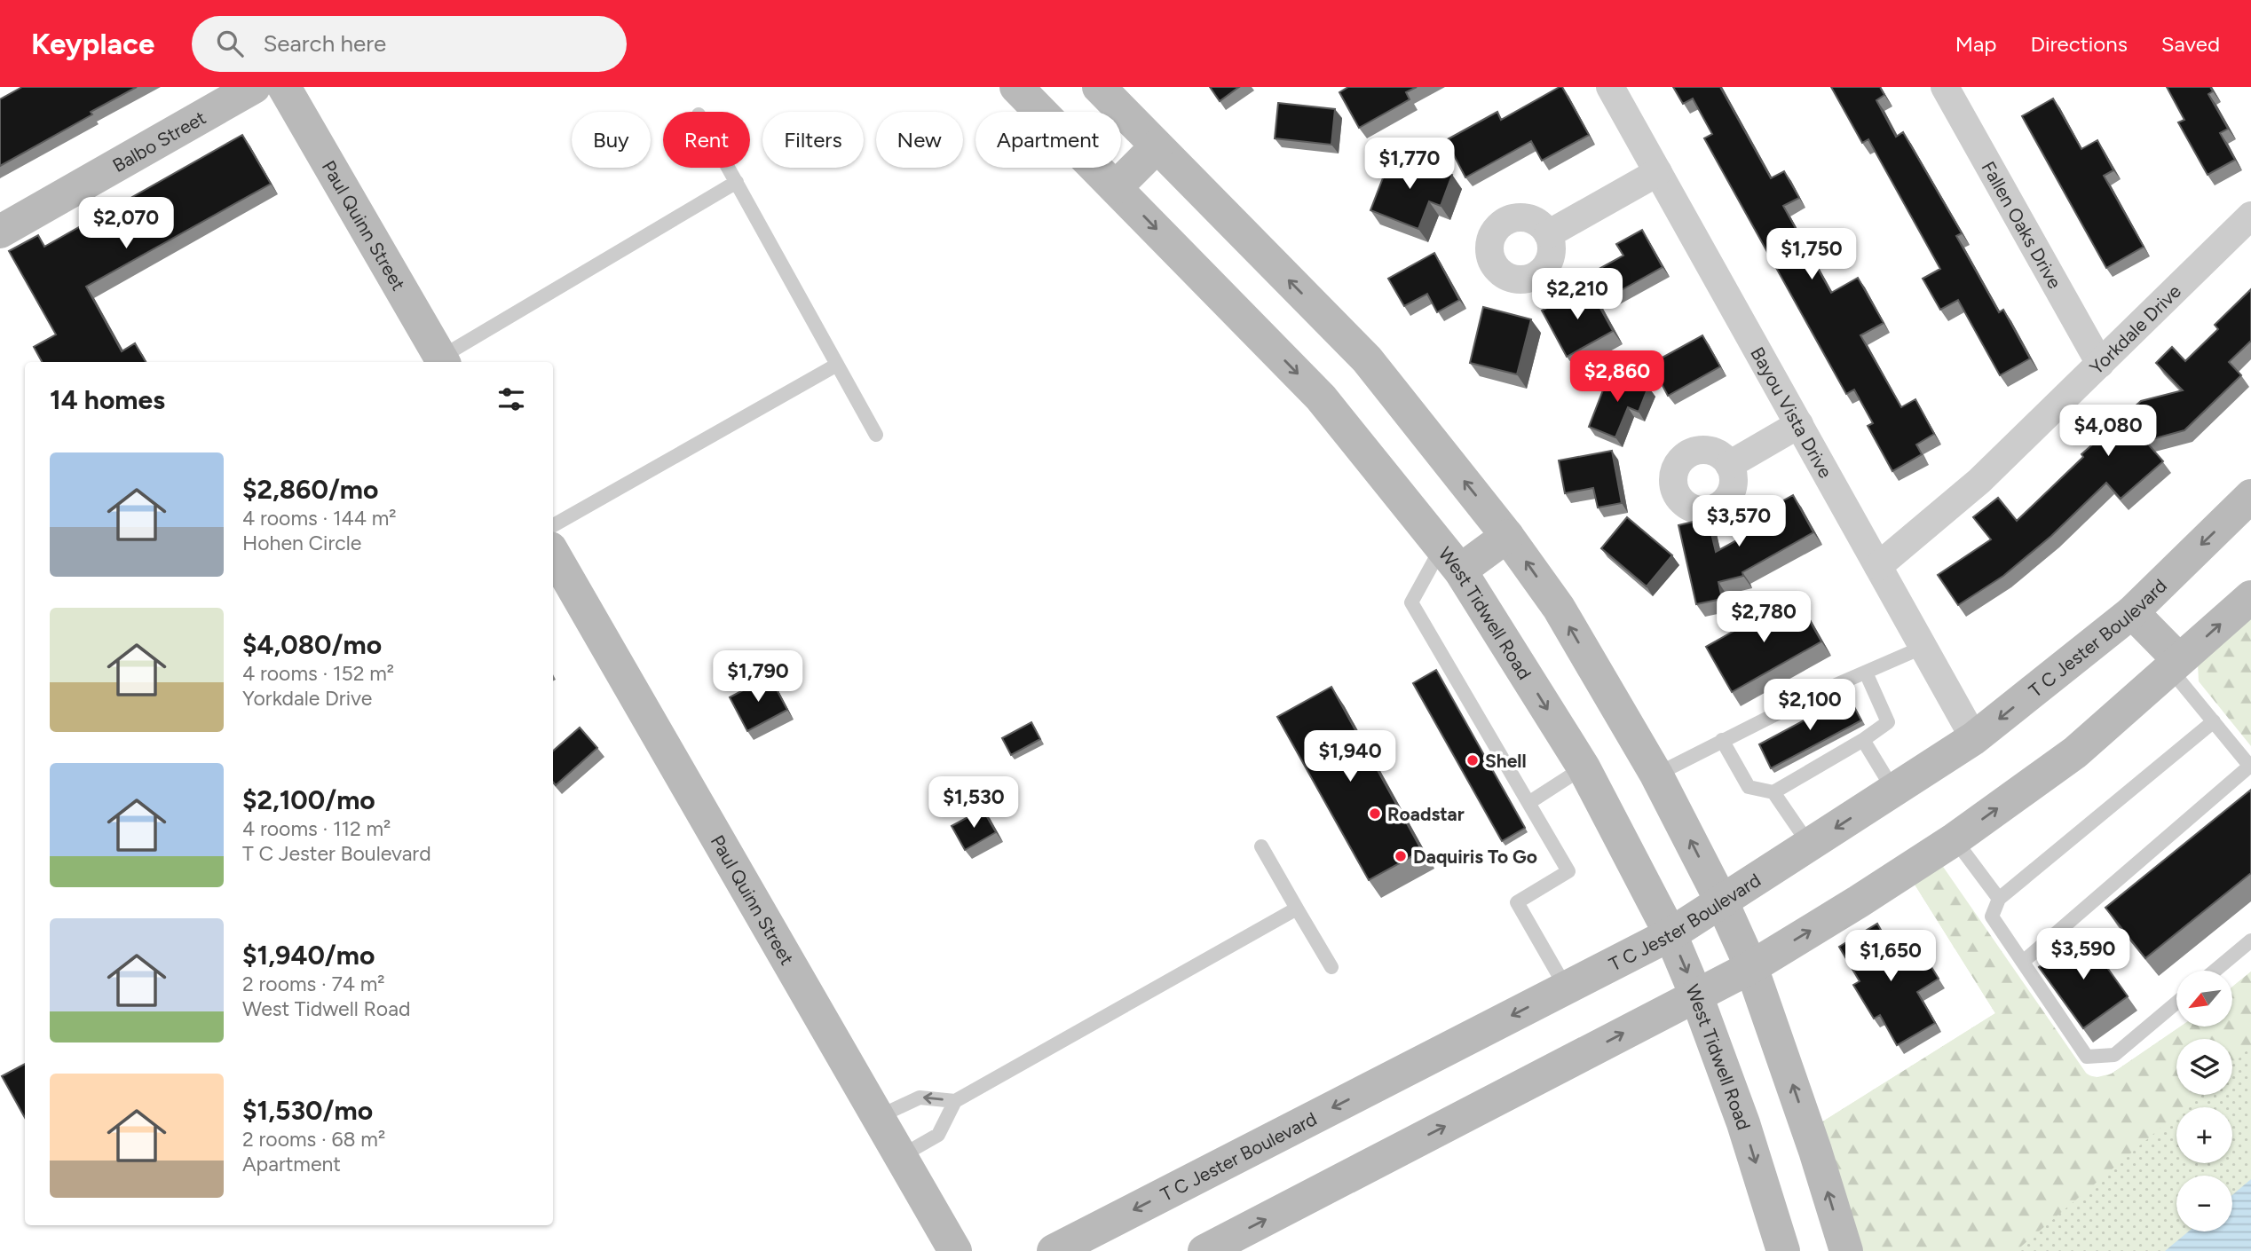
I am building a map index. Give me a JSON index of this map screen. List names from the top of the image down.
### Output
{
  "streets": {
    "main road": [
      "Balbo Street",
      "Paul Quinn Street",
      "West Tidwell Road",
      "T C Jester Boulevard"
    ],
    "street": ["Fallen Oaks Drive", "Yorkdale Drive", "Bayou Vista Drive"]
  },
  "crossings": [
    ["Fallen Oaks Drive", "Yorkdale Drive"],
    ["Yorkdale Drive", "Bayou Vista Drive"],
    ["Bayou Vista Drive", "T C Jester Boulevard"],
    ["West Tidwell Road", "T C Jester Boulevard"]
  ],
  "places": ["Shell", "Roadstar", "Daquiris To Go"],
  "north": "bottom left",
  "page": {
    "header": "Keyplace",
    "search": "Search here",
    "nav": ["Map", "Directions", "Saved"],
    "chip": [
      "Buy",
      "Rent",
      "Filters",
      "New",
      "Apartment"
    ],
    "price": [
      "$1,770",
      "$2,070",
      "$1,750",
      "$2,210",
      "$2,860",
      "$4,080",
      "$3,570",
      "$2,780",
      "$1,790",
      "$2,100",
      "$1,940",
      "$1,530",
      "$3,590",
      "$1,650"
    ],
    "heading": "14 homes",
    "list": [
      {
        "name": "$2,860/mo",
        "note": "4 rooms · 144 m² · Hohen Circle"
      },
      {
        "name": "$4,080/mo",
        "note": "4 rooms · 152 m² · Yorkdale Drive"
      },
      {
        "name": "$2,100/mo",
        "note": "4 rooms · 112 m² · T C Jester Boulevard"
      },
      {
        "name": "$1,940/mo",
        "note": "2 rooms · 74 m² · West Tidwell Road"
      },
      {
        "name": "$1,530/mo",
        "note": "2 rooms · 68 m² · Apartment"
      }
    ],
    "map_buttons": ["+", "−"]
  }
}
